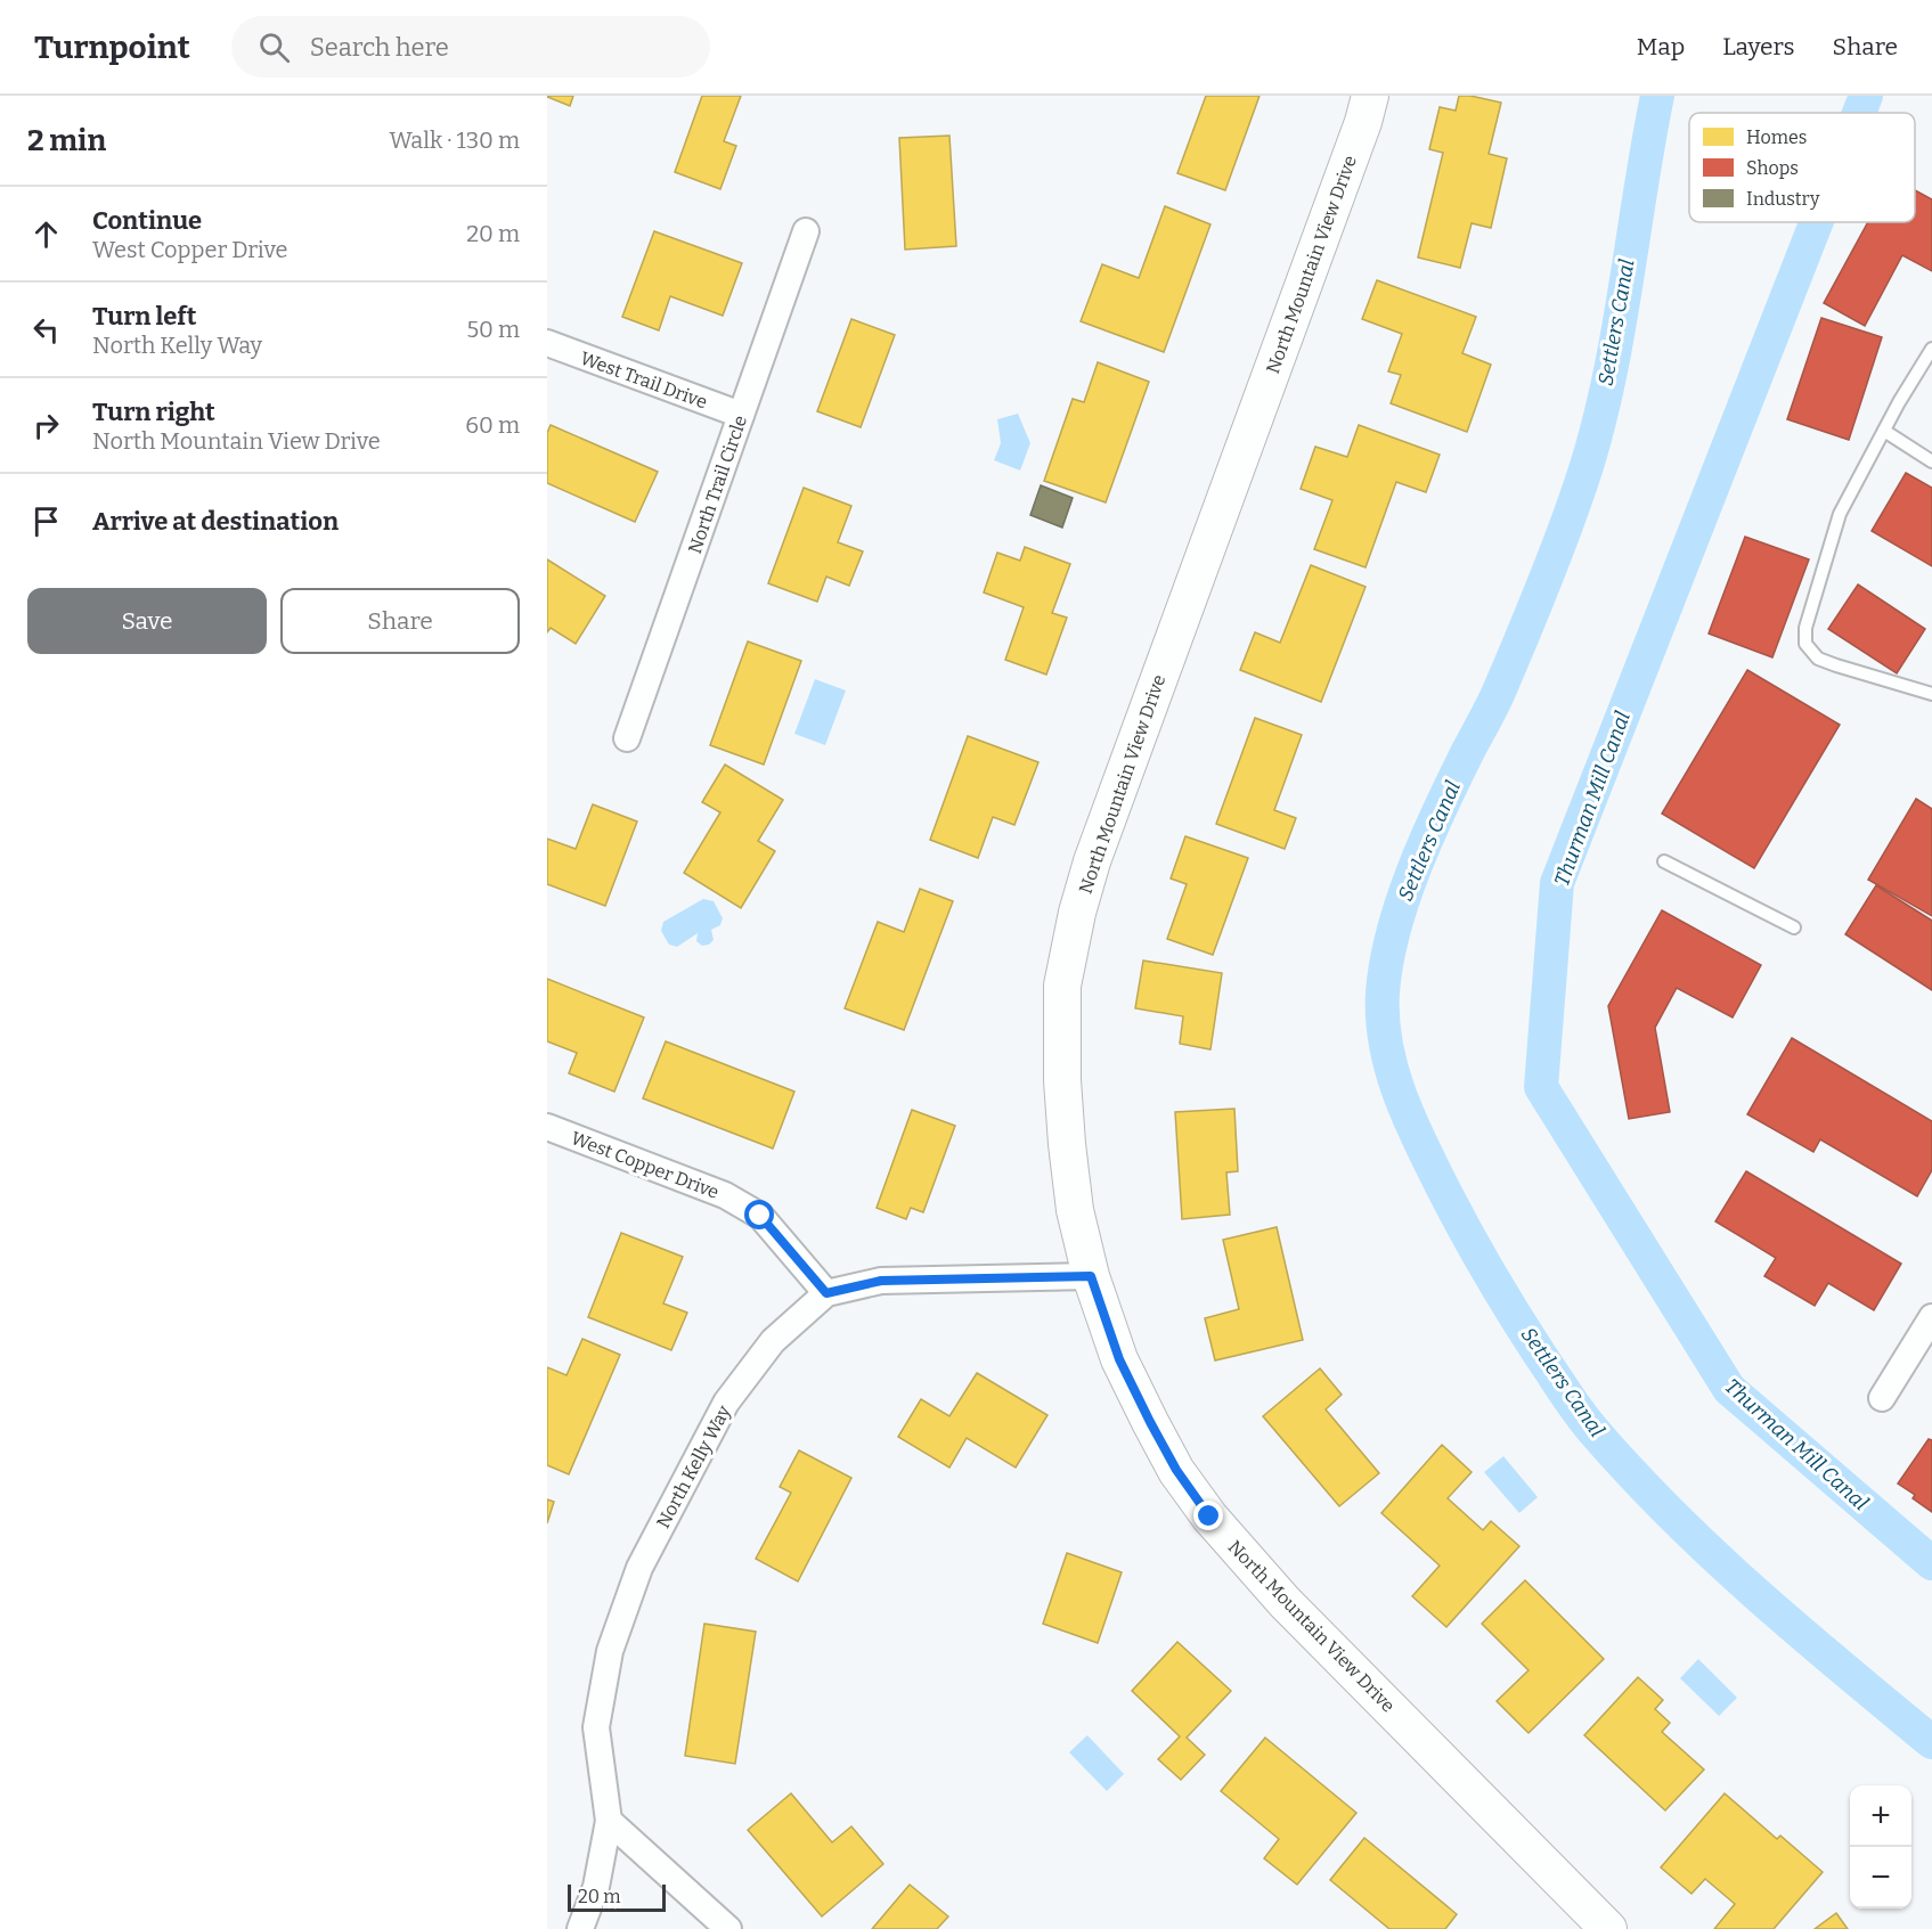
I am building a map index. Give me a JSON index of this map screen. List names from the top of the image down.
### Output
{
  "streets": {
    "street": [
      "North Mountain View Drive",
      "West Trail Drive",
      "North Trail Circle",
      "West Copper Drive",
      "North Kelly Way"
    ]
  },
  "crossings": [
    ["North Mountain View Drive", "North Kelly Way"],
    ["West Trail Drive", "North Trail Circle"],
    ["West Copper Drive", "North Kelly Way"]
  ],
  "water": ["Settlers Canal", "Thurman Mill Canal"],
  "legend": ["Homes", "Shops", "Industry"],
  "scale_bar": "20 m",
  "page": {
    "header": "Turnpoint",
    "search": "Search here",
    "nav": ["Map", "Layers", "Share"],
    "heading": ["2 min", "Walk · 130 m"],
    "list": [
      ["Continue", "West Copper Drive", "20 m"],
      ["Turn left", "North Kelly Way", "50 m"],
      ["Turn right", "North Mountain View Drive", "60 m"],
      "Arrive at destination"
    ],
    "buttons": ["Save", "Share"],
    "map_buttons": ["+", "−"],
    "scale": "20 m"
  }
}
